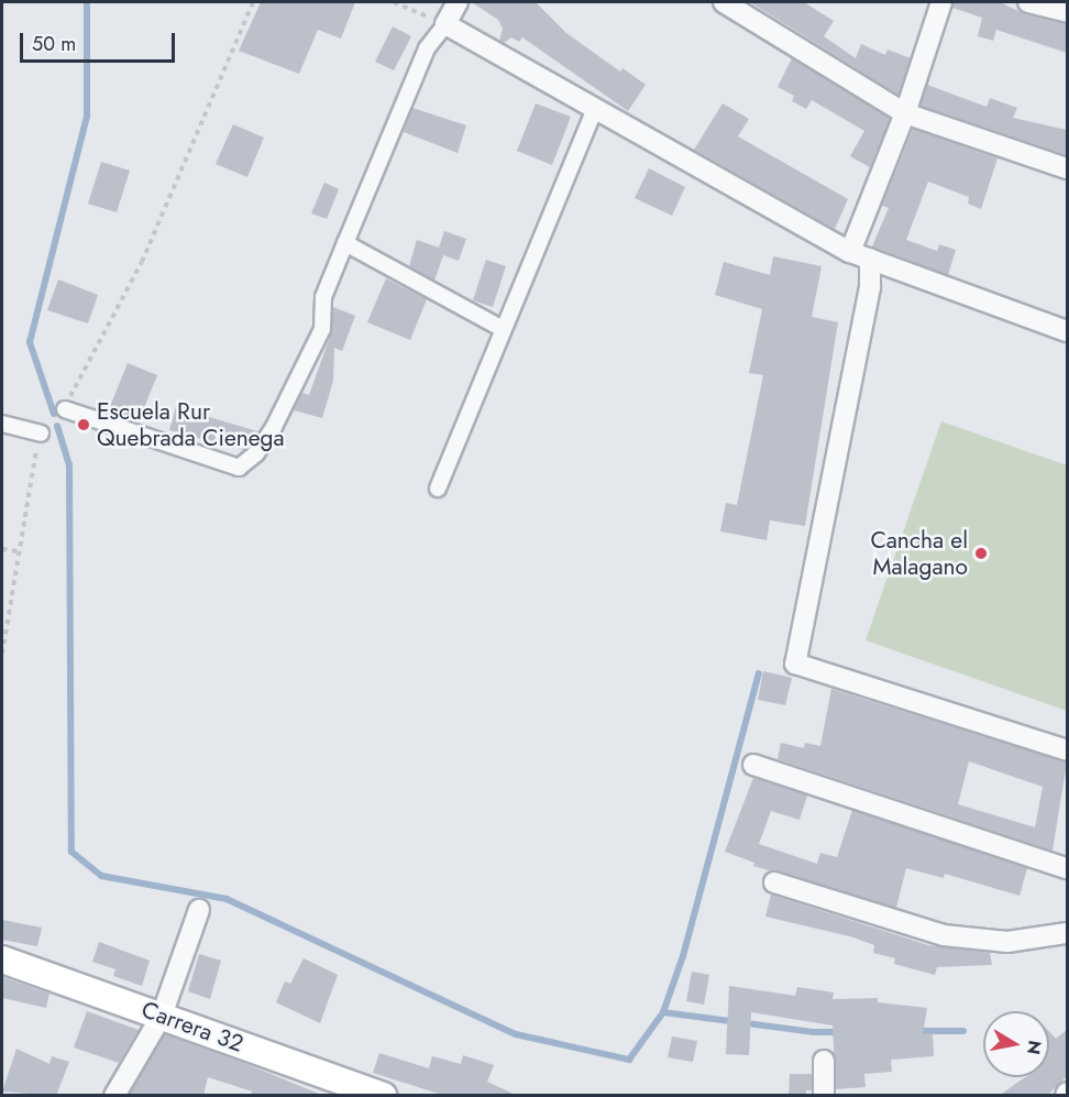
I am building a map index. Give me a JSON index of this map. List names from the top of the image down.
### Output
{
  "streets": {
    "main road": ["Carrera 32"]
  },
  "places": ["Escuela Rur Quebrada Cienega", "Cancha el Malagano"],
  "scale_bar": "50 m",
  "north": "right"
}
